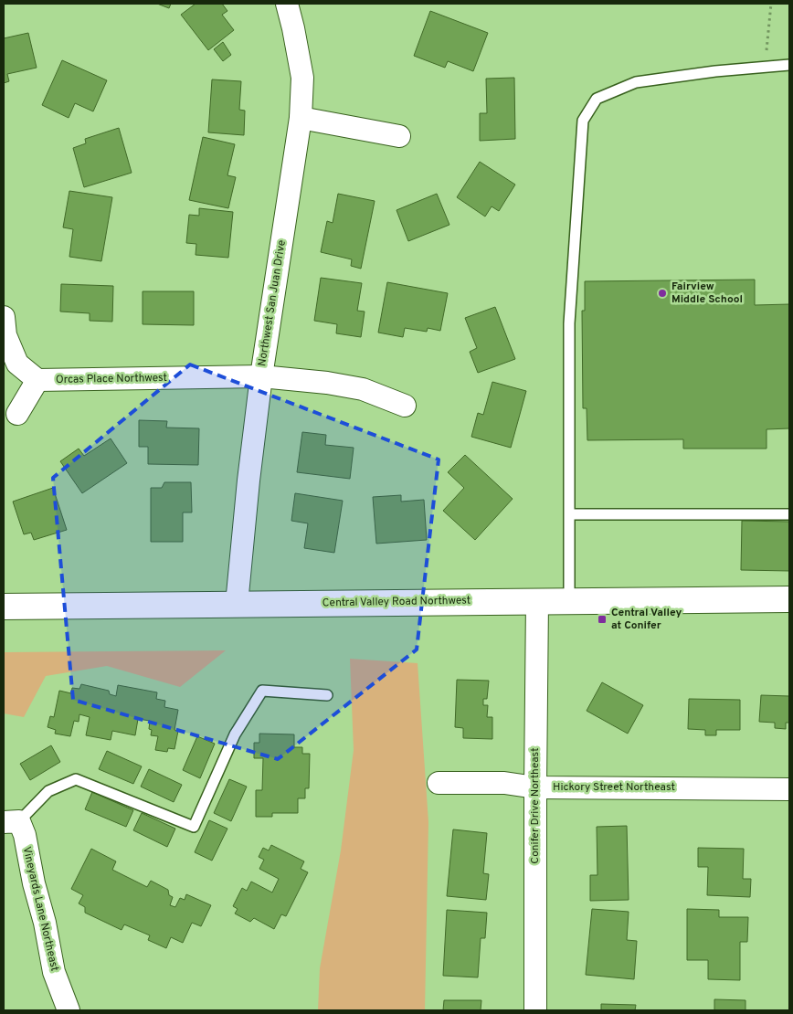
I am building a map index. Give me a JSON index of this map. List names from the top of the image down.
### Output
{
  "streets": {
    "main road": ["Central Valley Road Northwest"],
    "street": [
      "Northwest San Juan Drive",
      "Orcas Place Northwest",
      "Hickory Street Northeast",
      "Conifer Drive Northeast",
      "Vineyards Lane Northeast"
    ]
  },
  "crossings": [
    ["Northwest San Juan Drive", "Orcas Place Northwest"],
    ["Northwest San Juan Drive", "Central Valley Road Northwest"],
    ["Central Valley Road Northwest", "Conifer Drive Northeast"],
    ["Hickory Street Northeast", "Conifer Drive Northeast"]
  ],
  "places": {
    "other": ["Fairview Middle School"],
    "transit": ["Central Valley at Conifer"]
  }
}
